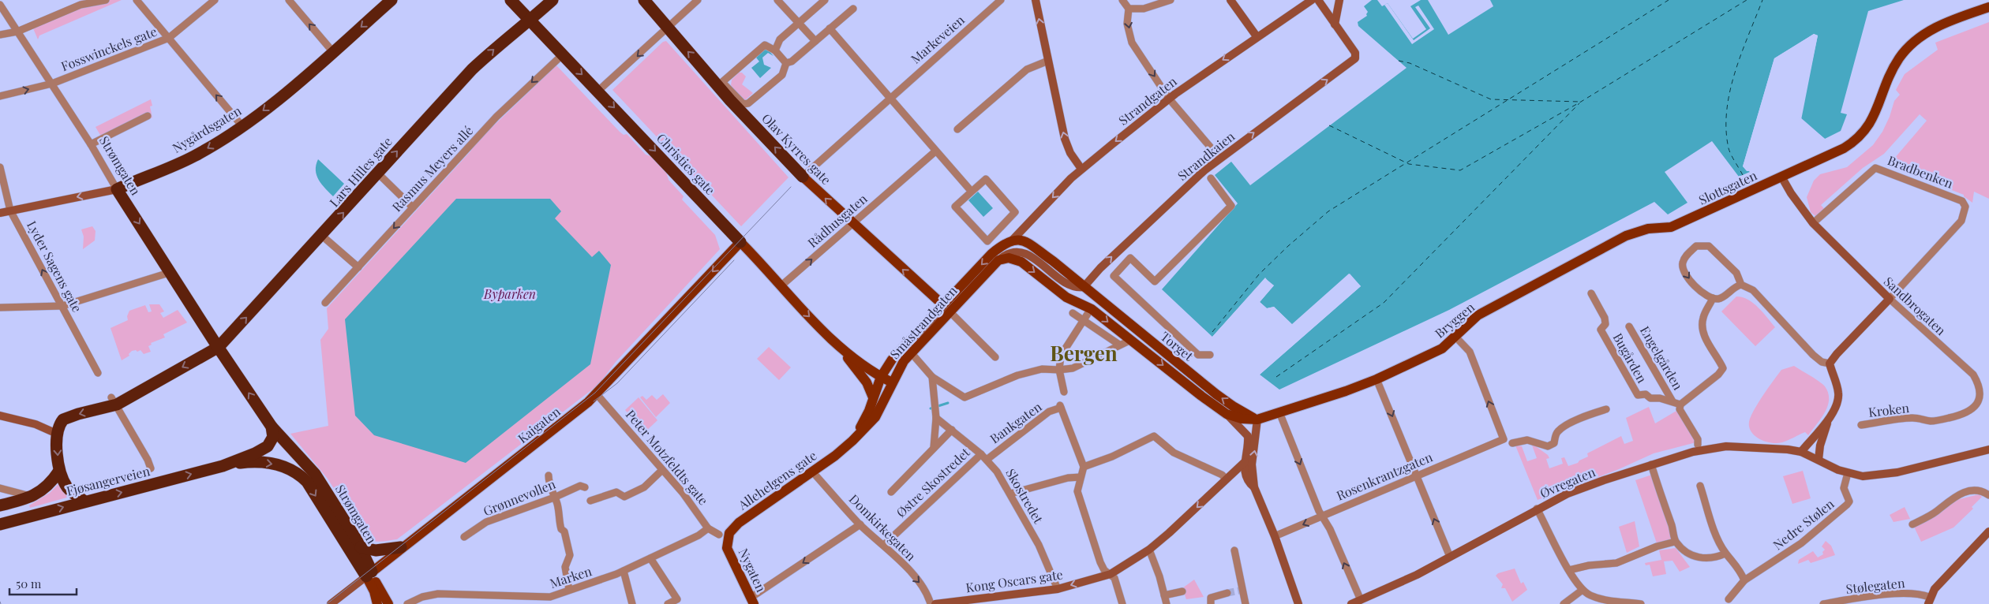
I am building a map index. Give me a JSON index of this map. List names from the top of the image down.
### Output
{
  "streets": {
    "highway": [
      "Nygårdsgaten",
      "Olav Kyrres gate",
      "Christies gate",
      "Strømgaten",
      "Lars Hilles gate",
      "Fjøsangerveien"
    ],
    "main road": [
      "Strandgaten",
      "Strandkaien",
      "Slottsgaten",
      "Sandbrogaten",
      "Bryggen",
      "Småstrandgaten",
      "Torget",
      "Kaigaten",
      "Allehelgens gate",
      "Øvregaten",
      "Nygaten",
      "Kong Oscars gate"
    ],
    "street": [
      "Markeveien",
      "Fosswinckels gate",
      "Rasmus Meyers allé",
      "Bradbenken",
      "Rådhusgaten",
      "Lyder Sagens gate",
      "Bugården",
      "Engelgården",
      "Kroken",
      "Bankgaten",
      "Peter Motzfeldts gate",
      "Rosenkrantzgaten",
      "Østre Skostredet",
      "Skostredet",
      "Grønnevollen",
      "Nedre Stølen",
      "Domkirkegaten",
      "Marken",
      "Stølegaten"
    ]
  },
  "crossings": [
    ["Markeveien", "Olav Kyrres gate"],
    ["Fosswinckels gate", "Strømgaten"],
    ["Strandgaten", "Småstrandgaten"],
    ["Strandgaten", "Torget"],
    ["Nygårdsgaten", "Strømgaten"],
    ["Nygårdsgaten", "Lyder Sagens gate"],
    ["Olav Kyrres gate", "Rådhusgaten"],
    ["Olav Kyrres gate", "Småstrandgaten"],
    ["Strandkaien", "Torget"],
    ["Christies gate", "Rasmus Meyers allé"],
    ["Christies gate", "Lars Hilles gate"],
    ["Christies gate", "Rådhusgaten"],
    ["Christies gate", "Småstrandgaten"],
    ["Christies gate", "Kaigaten"],
    ["Christies gate", "Allehelgens gate"],
    ["Strømgaten", "Lars Hilles gate"],
    ["Strømgaten", "Kaigaten"],
    ["Strømgaten", "Fjøsangerveien"],
    ["Bradbenken", "Sandbrogaten"],
    ["Slottsgaten", "Sandbrogaten"],
    ["Slottsgaten", "Bryggen"],
    ["Sandbrogaten", "Kroken"],
    ["Bryggen", "Torget"],
    ["Bryggen", "Rosenkrantzgaten"],
    ["Småstrandgaten", "Torget"],
    ["Småstrandgaten", "Allehelgens gate"],
    ["Bugården", "Engelgården"],
    ["Bankgaten", "Østre Skostredet"],
    ["Bankgaten", "Skostredet"],
    ["Kaigaten", "Peter Motzfeldts gate"],
    ["Peter Motzfeldts gate", "Marken"],
    ["Allehelgens gate", "Domkirkegaten"],
    ["Allehelgens gate", "Nygaten"],
    ["Østre Skostredet", "Skostredet"],
    ["Østre Skostredet", "Domkirkegaten"],
    ["Øvregaten", "Nedre Stølen"],
    ["Skostredet", "Kong Oscars gate"]
  ],
  "one_way": [
    "Strandgaten",
    "Nygårdsgaten",
    "Olav Kyrres gate",
    "Strandkaien",
    "Christies gate",
    "Rasmus Meyers allé",
    "Rådhusgaten",
    "Lyder Sagens gate",
    "Kaigaten",
    "Fjøsangerveien",
    "Domkirkegaten",
    "Kong Oscars gate"
  ],
  "districts": ["Bergen"],
  "parks": ["Byparken"],
  "scale_bar": "50 m"
}
